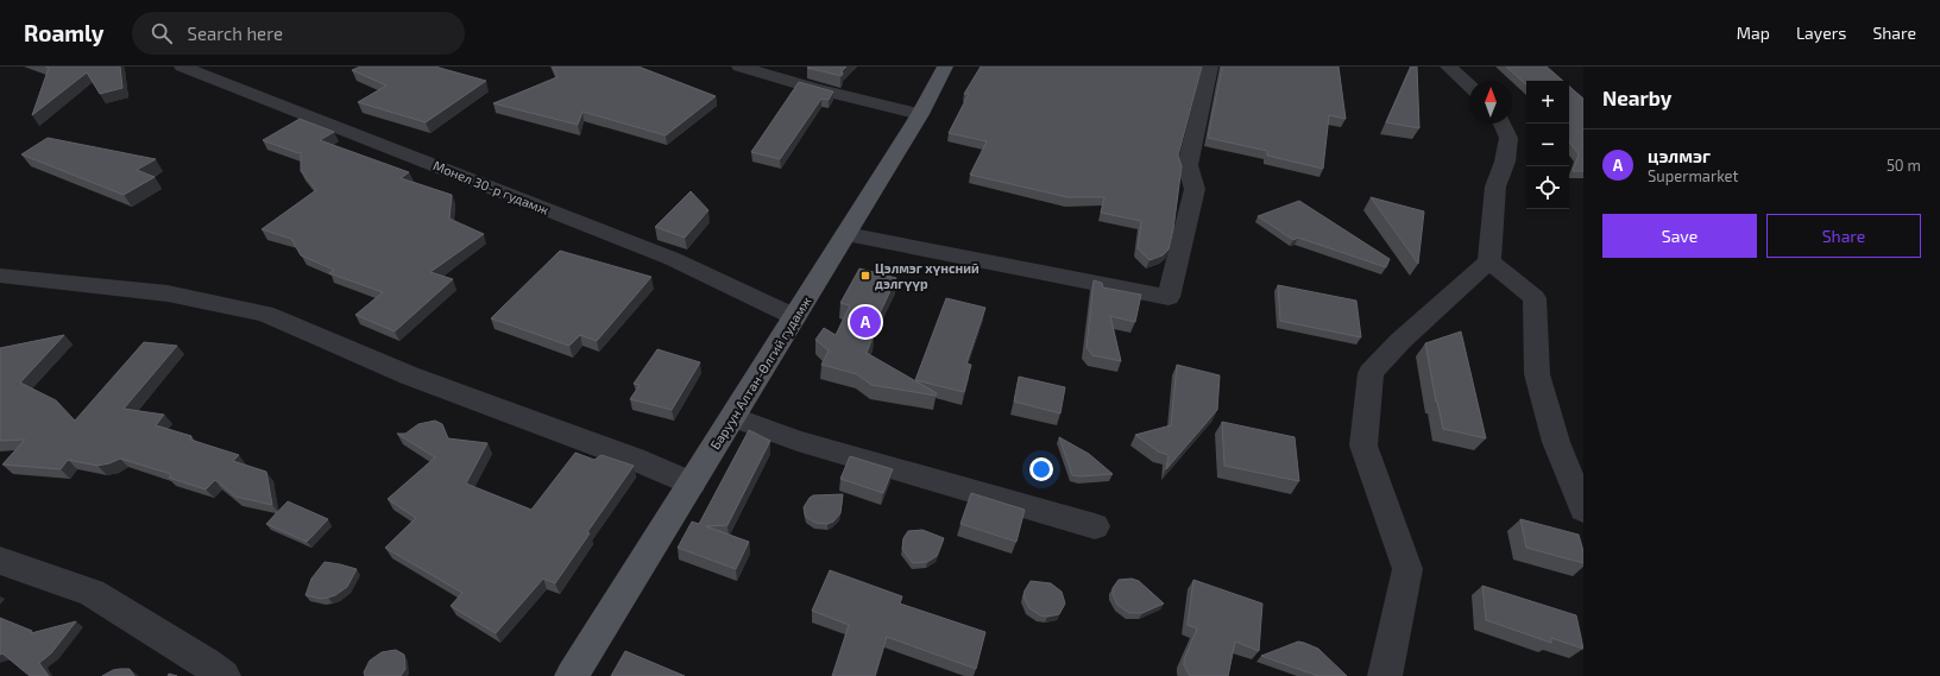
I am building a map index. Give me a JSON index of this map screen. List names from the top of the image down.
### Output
{
  "streets": {
    "main road": ["Баруун Алтан-Өлгий гудамж"],
    "street": ["Монел 30-р гудамж"]
  },
  "crossings": [
    ["Монел 30-р гудамж", "Баруун Алтан-Өлгий гудамж"]
  ],
  "places": {
    "transit": ["Цэлмэг хүнсний дэлгүүр"]
  },
  "north": "top",
  "page": {
    "header": "Roamly",
    "search": "Search here",
    "nav": ["Map", "Layers", "Share"],
    "heading": "Nearby",
    "map_buttons": ["+", "−"],
    "list": [
      {
        "mark": "A",
        "name": "цэлмэг",
        "note": "Supermarket",
        "value": "50 m"
      }
    ],
    "buttons": ["Save", "Share"],
    "pins": "A"
  }
}
